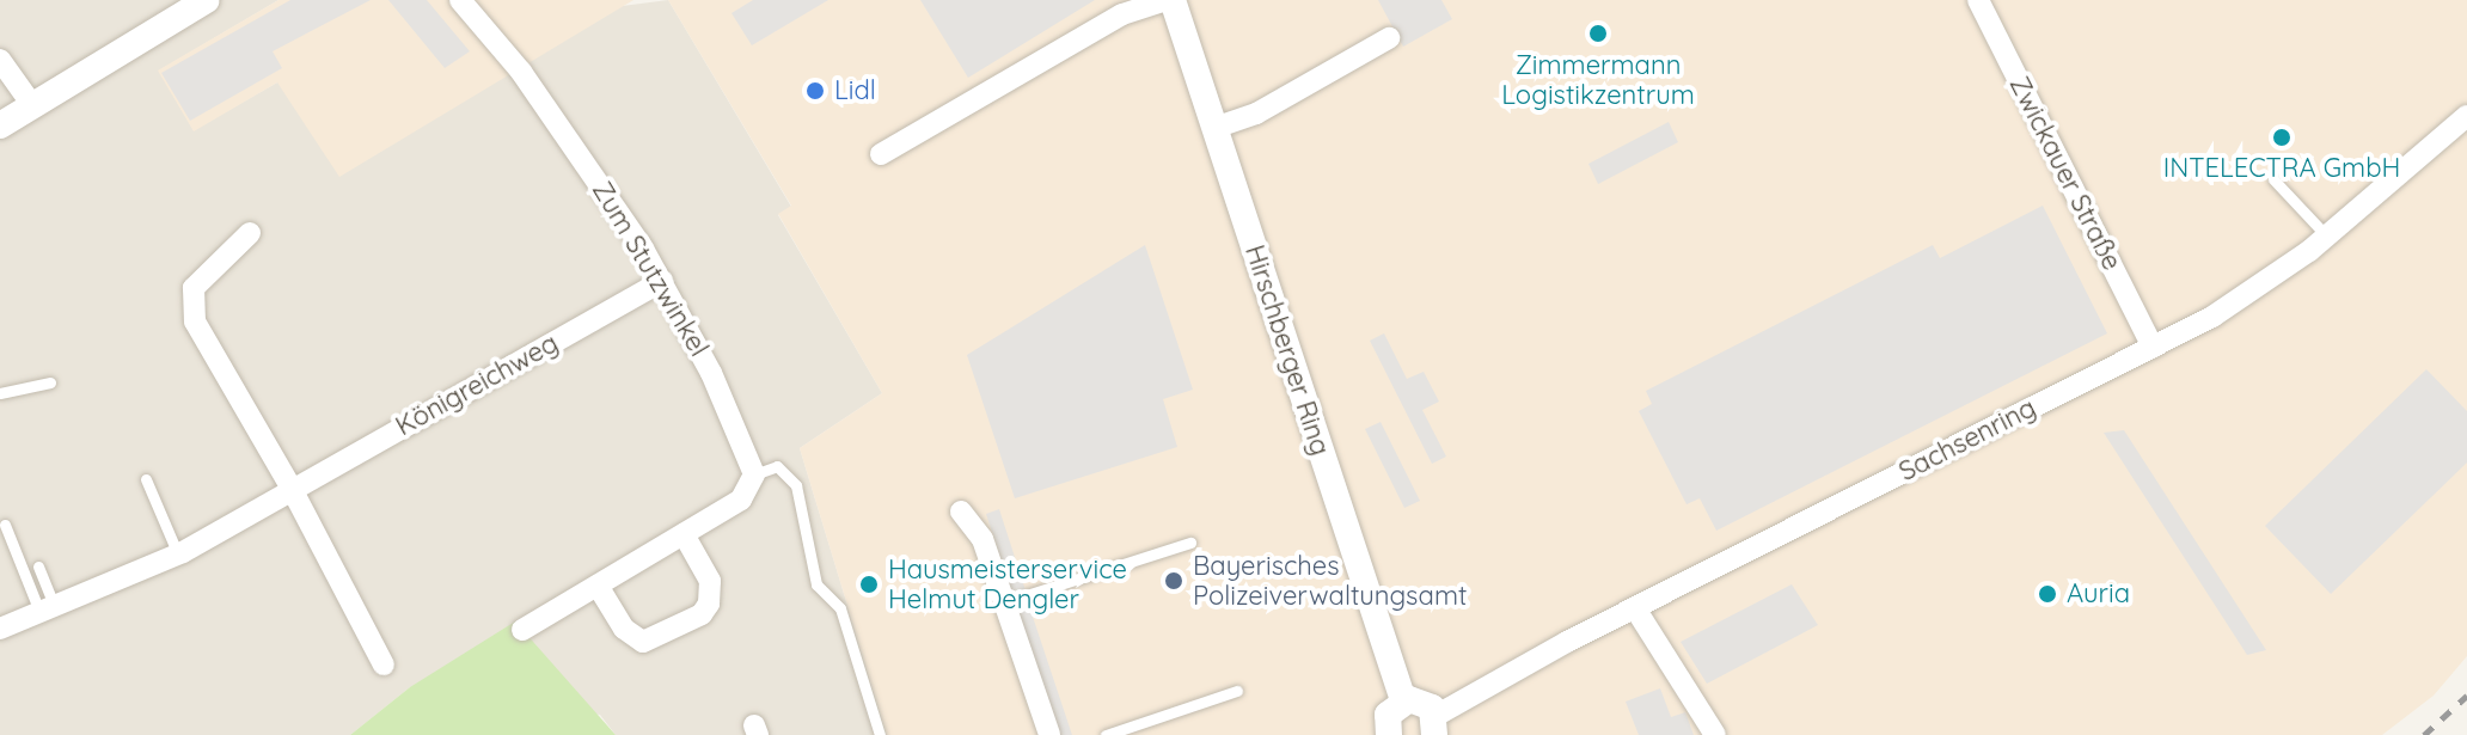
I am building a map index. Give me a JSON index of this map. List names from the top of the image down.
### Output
{
  "streets": {
    "street": [
      "Zwickauer Straße",
      "Zum Stutzwinkel",
      "Hirschberger Ring",
      "Königreichweg",
      "Sachsenring"
    ]
  },
  "crossings": [
    ["Zwickauer Straße", "Sachsenring"],
    ["Zum Stutzwinkel", "Königreichweg"]
  ],
  "places": [
    "Zimmermann Logistikzentrum",
    "Lidl",
    "INTELECTRA GmbH",
    "Bayerisches Polizeiverwaltungsamt",
    "Hausmeisterservice Helmut Dengler",
    "Auria"
  ]
}
